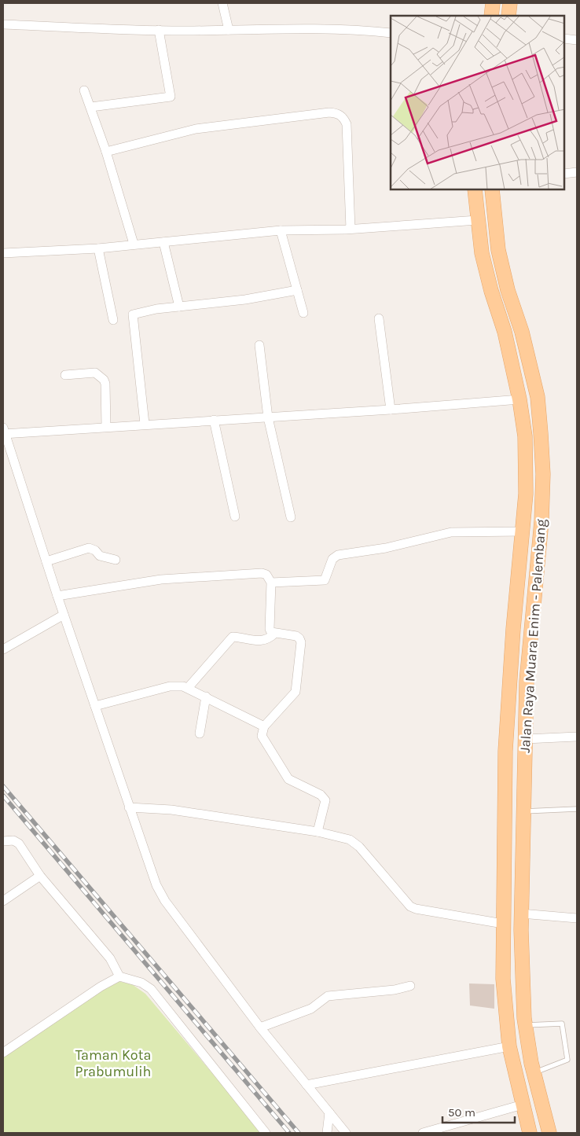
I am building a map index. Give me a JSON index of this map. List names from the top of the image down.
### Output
{
  "streets": {
    "main road": ["Jalan Raya Muara Enim - Palembang"]
  },
  "parks": ["Taman Kota Prabumulih"],
  "scale_bar": "50 m"
}
